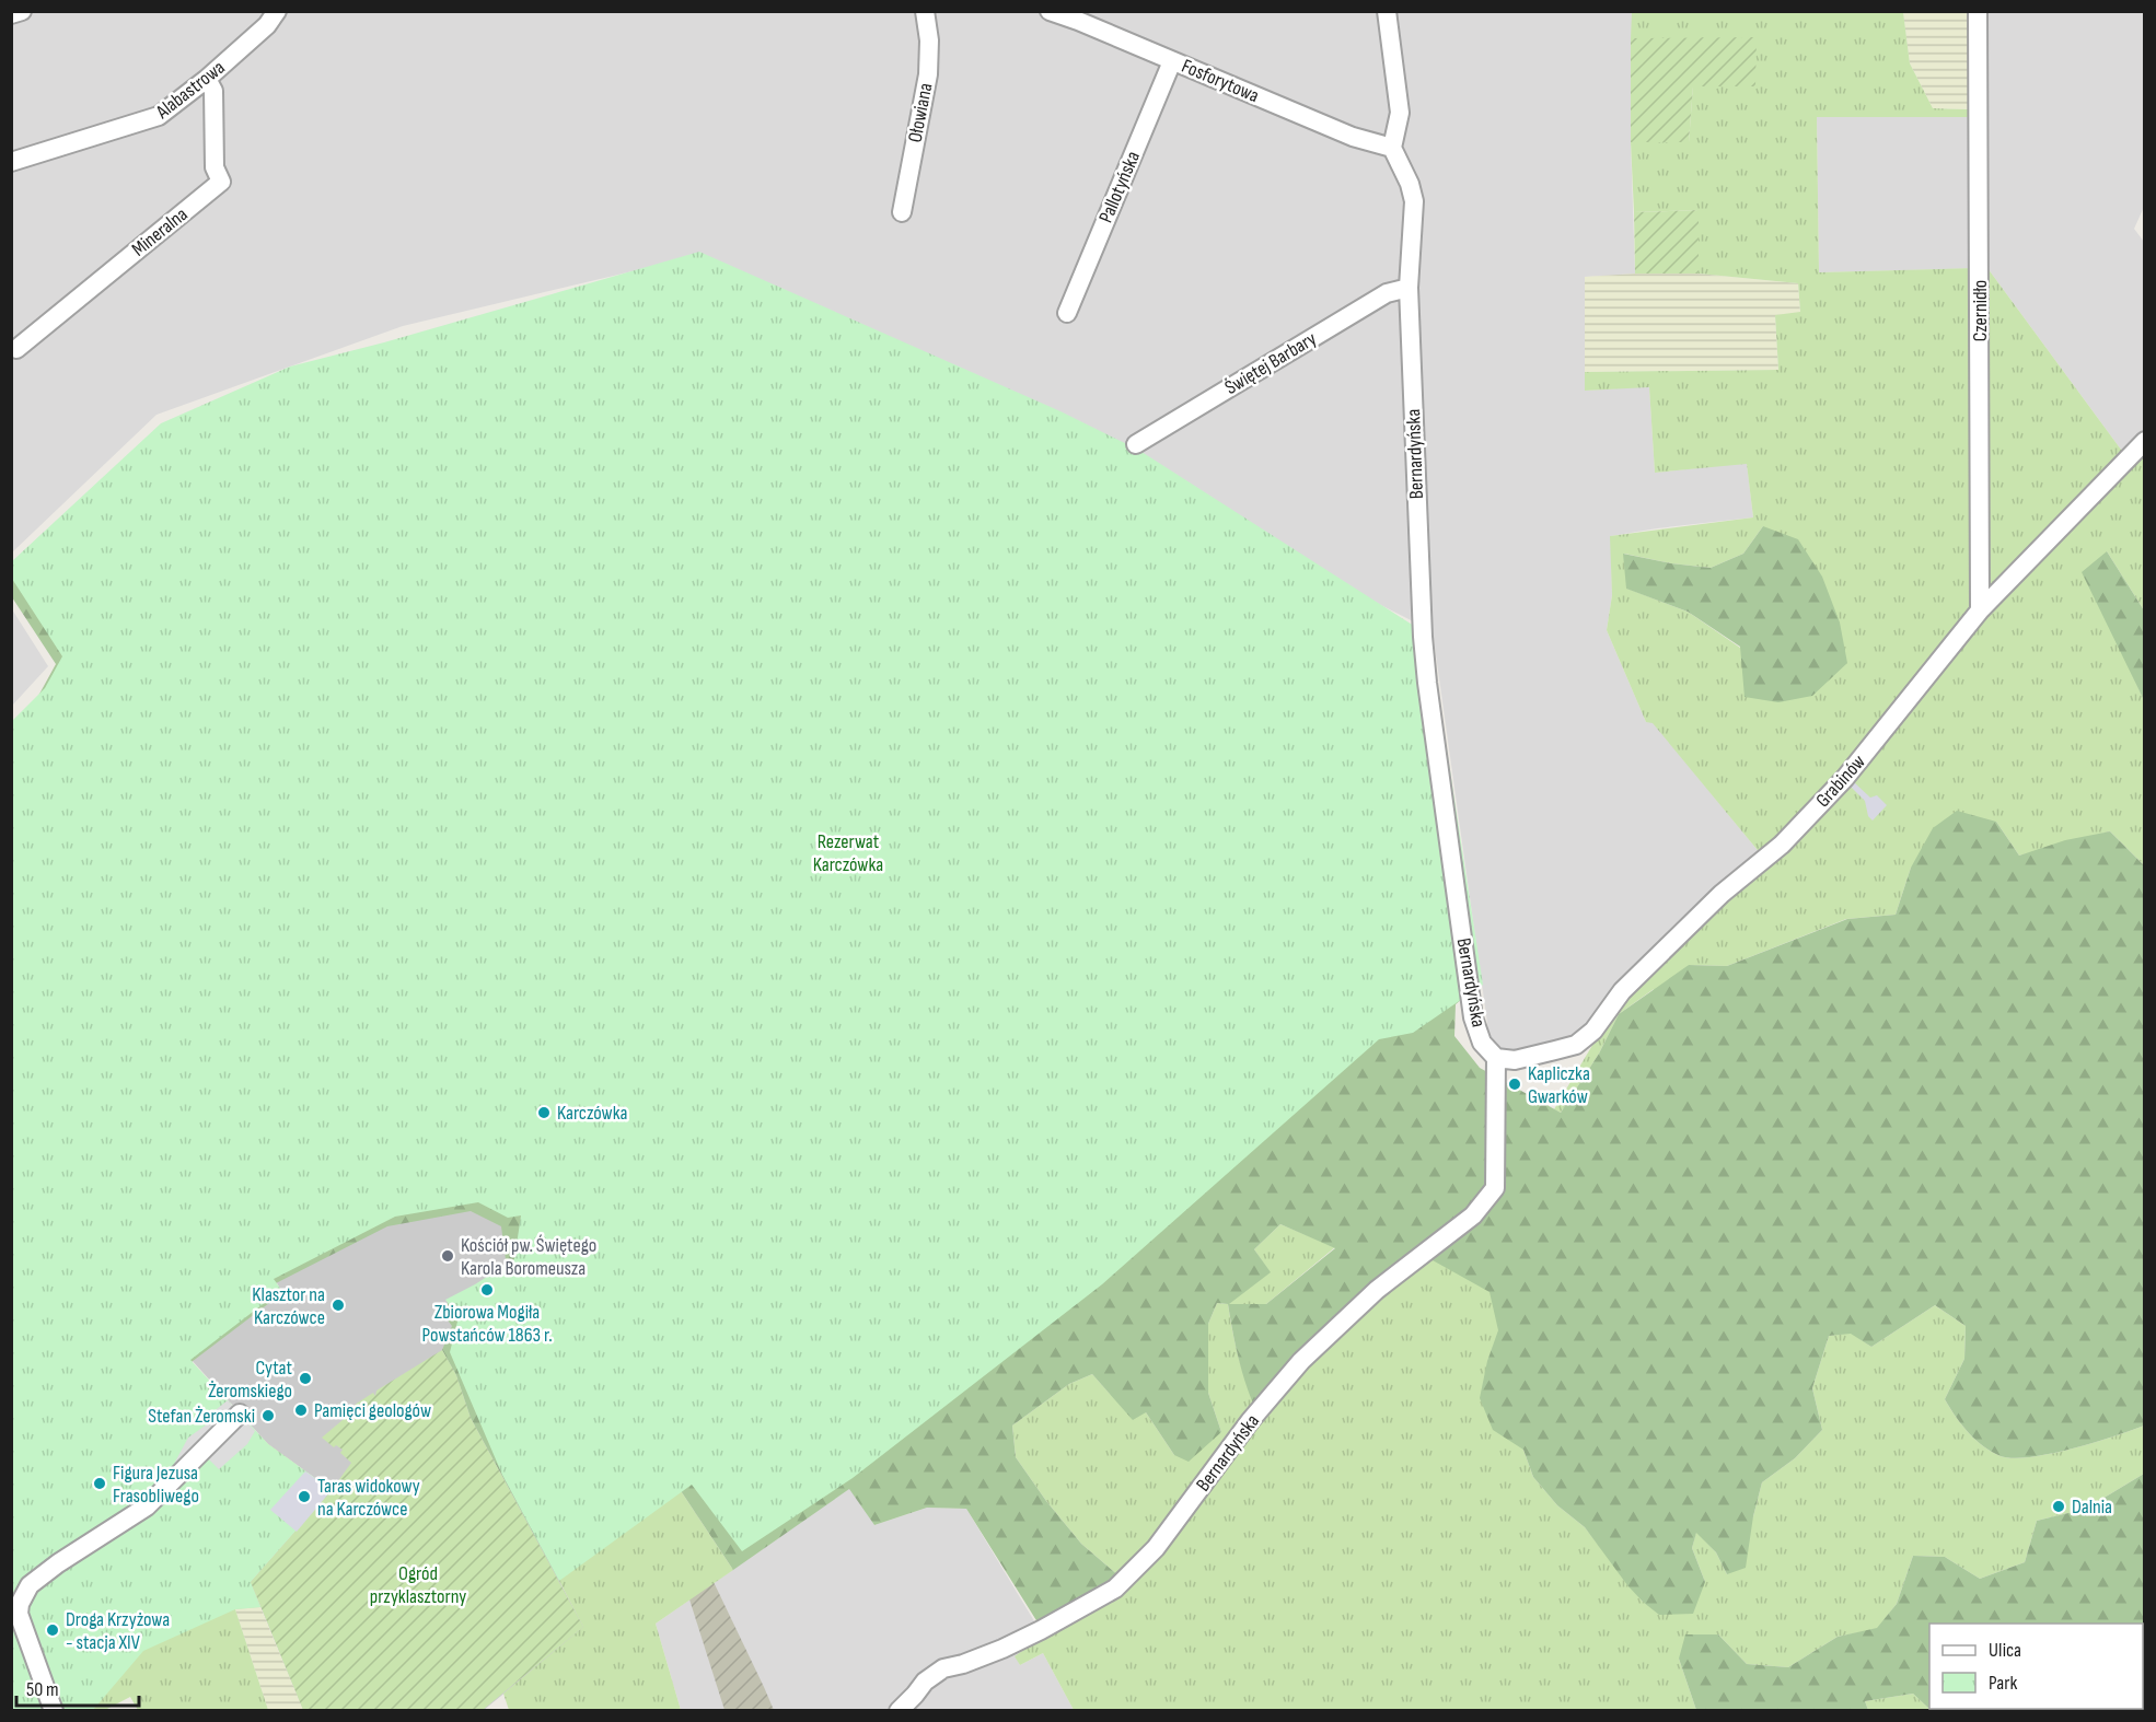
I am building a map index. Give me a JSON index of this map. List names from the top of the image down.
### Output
{
  "streets": {
    "street": [
      "Fosforytowa",
      "Alabastrowa",
      "Ołowiana",
      "Pallotyńska",
      "Mineralna",
      "Czernidło",
      "Świętej Barbary",
      "Bernardyńska",
      "Grabinów"
    ]
  },
  "crossings": [
    ["Fosforytowa", "Pallotyńska"],
    ["Fosforytowa", "Bernardyńska"],
    ["Alabastrowa", "Mineralna"],
    ["Czernidło", "Grabinów"],
    ["Świętej Barbary", "Bernardyńska"],
    ["Bernardyńska", "Grabinów"]
  ],
  "parks": ["Rezerwat Karczówka", "Ogród przyklasztorny"],
  "places": [
    "Kapliczka Gwarków",
    "Karczówka",
    "Kościół pw. Świętego Karola Boromeusza",
    "Zbiorowa Mogiła Powstańców 1863 r.",
    "Klasztor na Karczówce",
    "Cytat Żeromskiego",
    "Pamięci geologów",
    "Stefan Żeromski",
    "Figura Jezusa Frasobliwego",
    "Taras widokowy na Karczówce",
    "Dalnia",
    "Droga Krzyżowa - stacja XIV"
  ],
  "legend": ["Ulica", "Park"],
  "scale_bar": "50 m"
}
